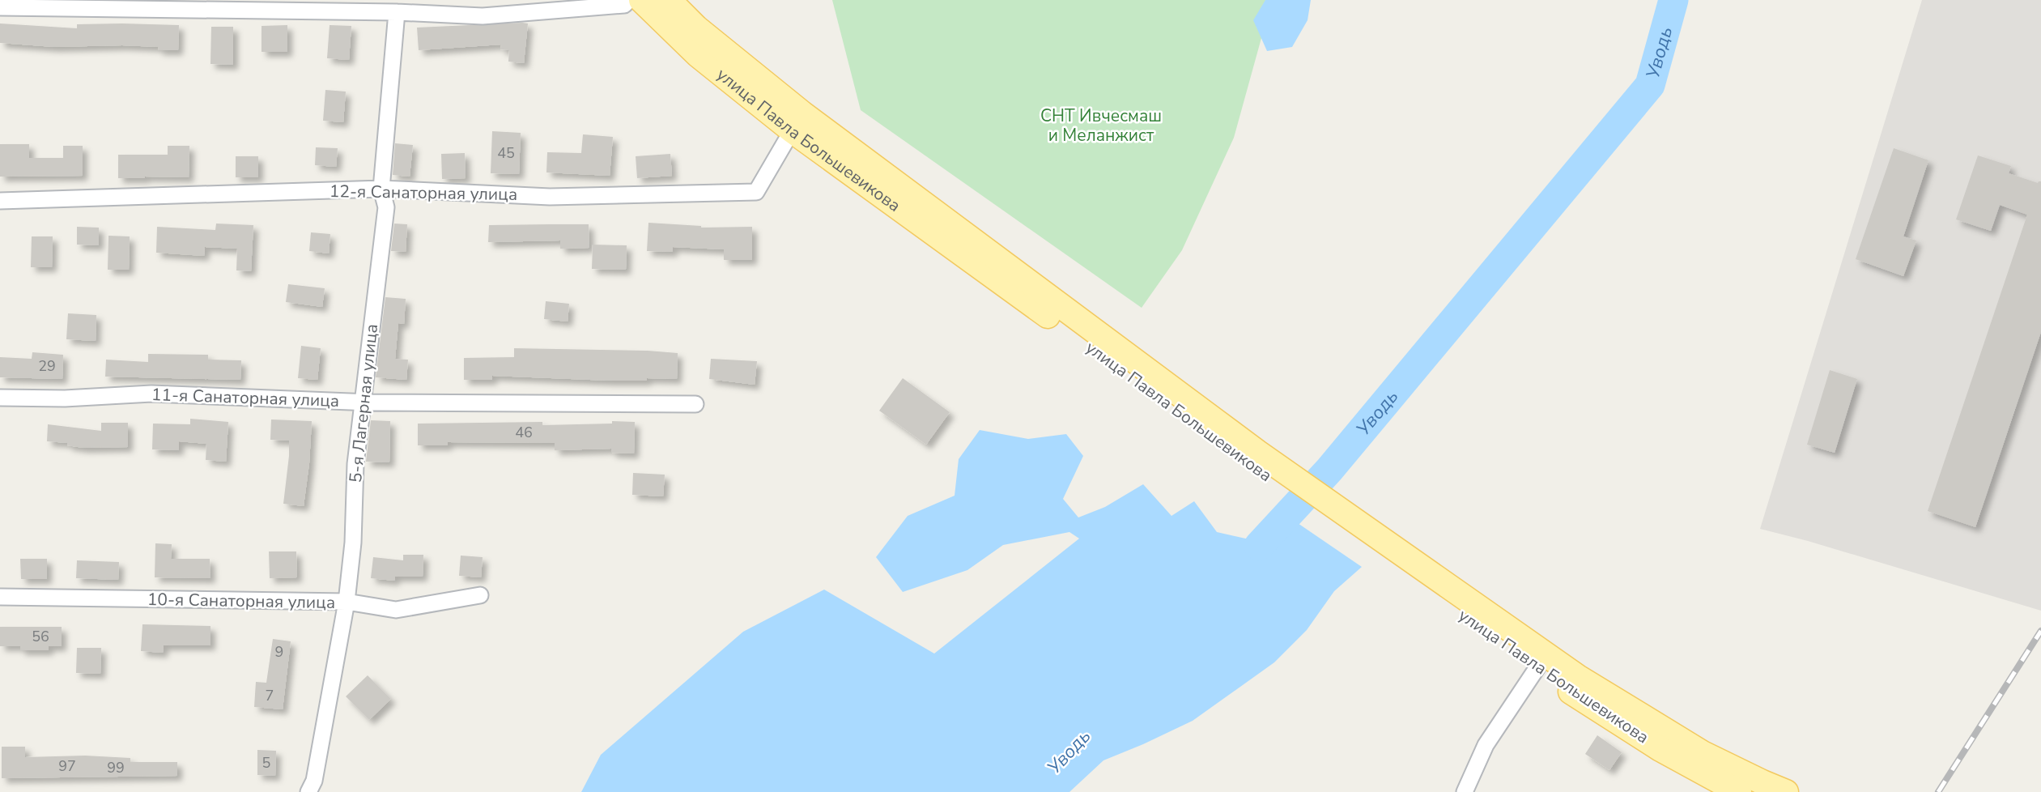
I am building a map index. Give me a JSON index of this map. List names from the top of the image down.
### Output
{
  "streets": {
    "main road": ["улица Павла Большевикова"],
    "street": [
      "12-я Санаторная улица",
      "11-я Санаторная улица",
      "5-я Лагерная улица",
      "10-я Санаторная улица"
    ]
  },
  "crossings": [
    ["улица Павла Большевикова", "12-я Санаторная улица"],
    ["12-я Санаторная улица", "5-я Лагерная улица"],
    ["11-я Санаторная улица", "5-я Лагерная улица"],
    ["5-я Лагерная улица", "10-я Санаторная улица"]
  ],
  "water": ["Уводь"],
  "parks": ["СНТ Ивчесмаш и Меланжист"],
  "house_numbers": [
    "45",
    "29",
    "46",
    "56",
    "9",
    "7",
    "5",
    "97",
    "99"
  ]
}
